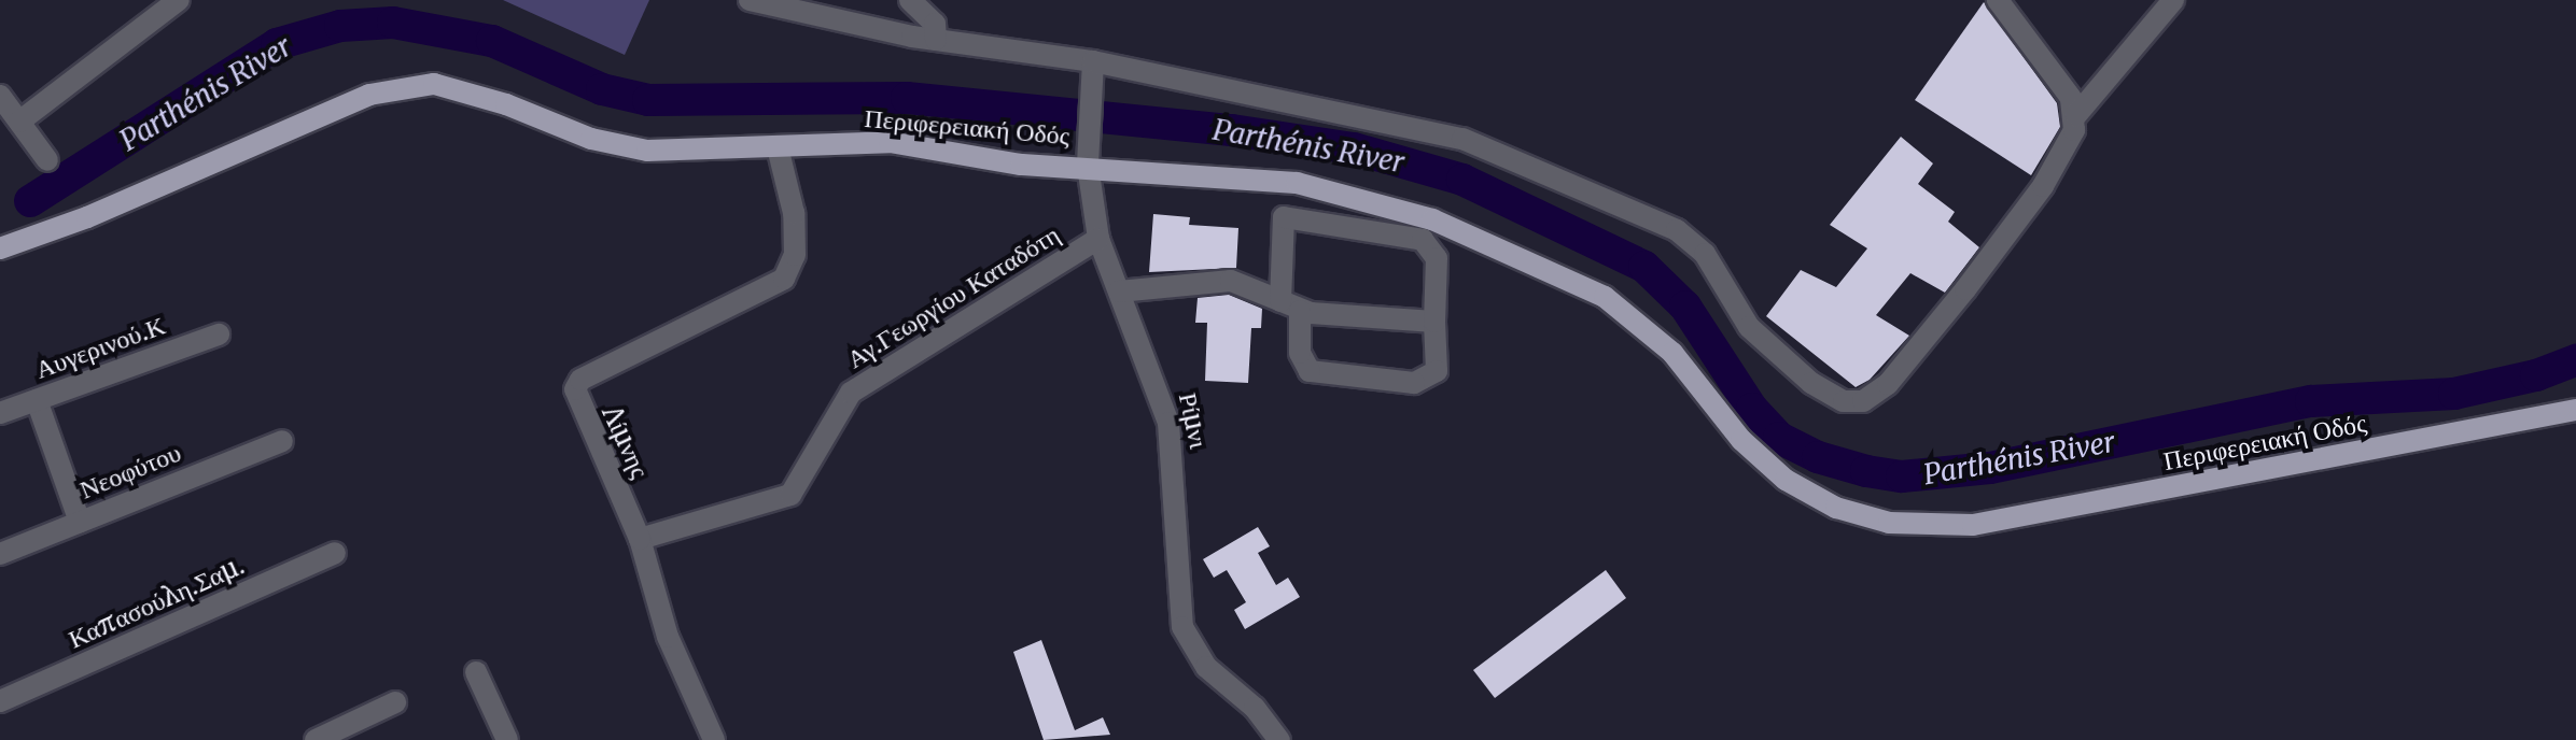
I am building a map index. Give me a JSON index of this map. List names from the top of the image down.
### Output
{
  "streets": {
    "main road": ["Περιφερειακή Οδός"],
    "street": [
      "Αγ.Γεωργίου Καταδότη",
      "Αυγερινού.Κ",
      "Ρίμνι",
      "Λίμνης",
      "Νεοφύτου",
      "Καπασούλη.Σαμ."
    ]
  },
  "crossings": [
    ["Περιφερειακή Οδός", "Ρίμνι"],
    ["Περιφερειακή Οδός", "Λίμνης"],
    ["Αγ.Γεωργίου Καταδότη", "Ρίμνι"],
    ["Αγ.Γεωργίου Καταδότη", "Λίμνης"]
  ],
  "water": ["Parthénis River"]
}
